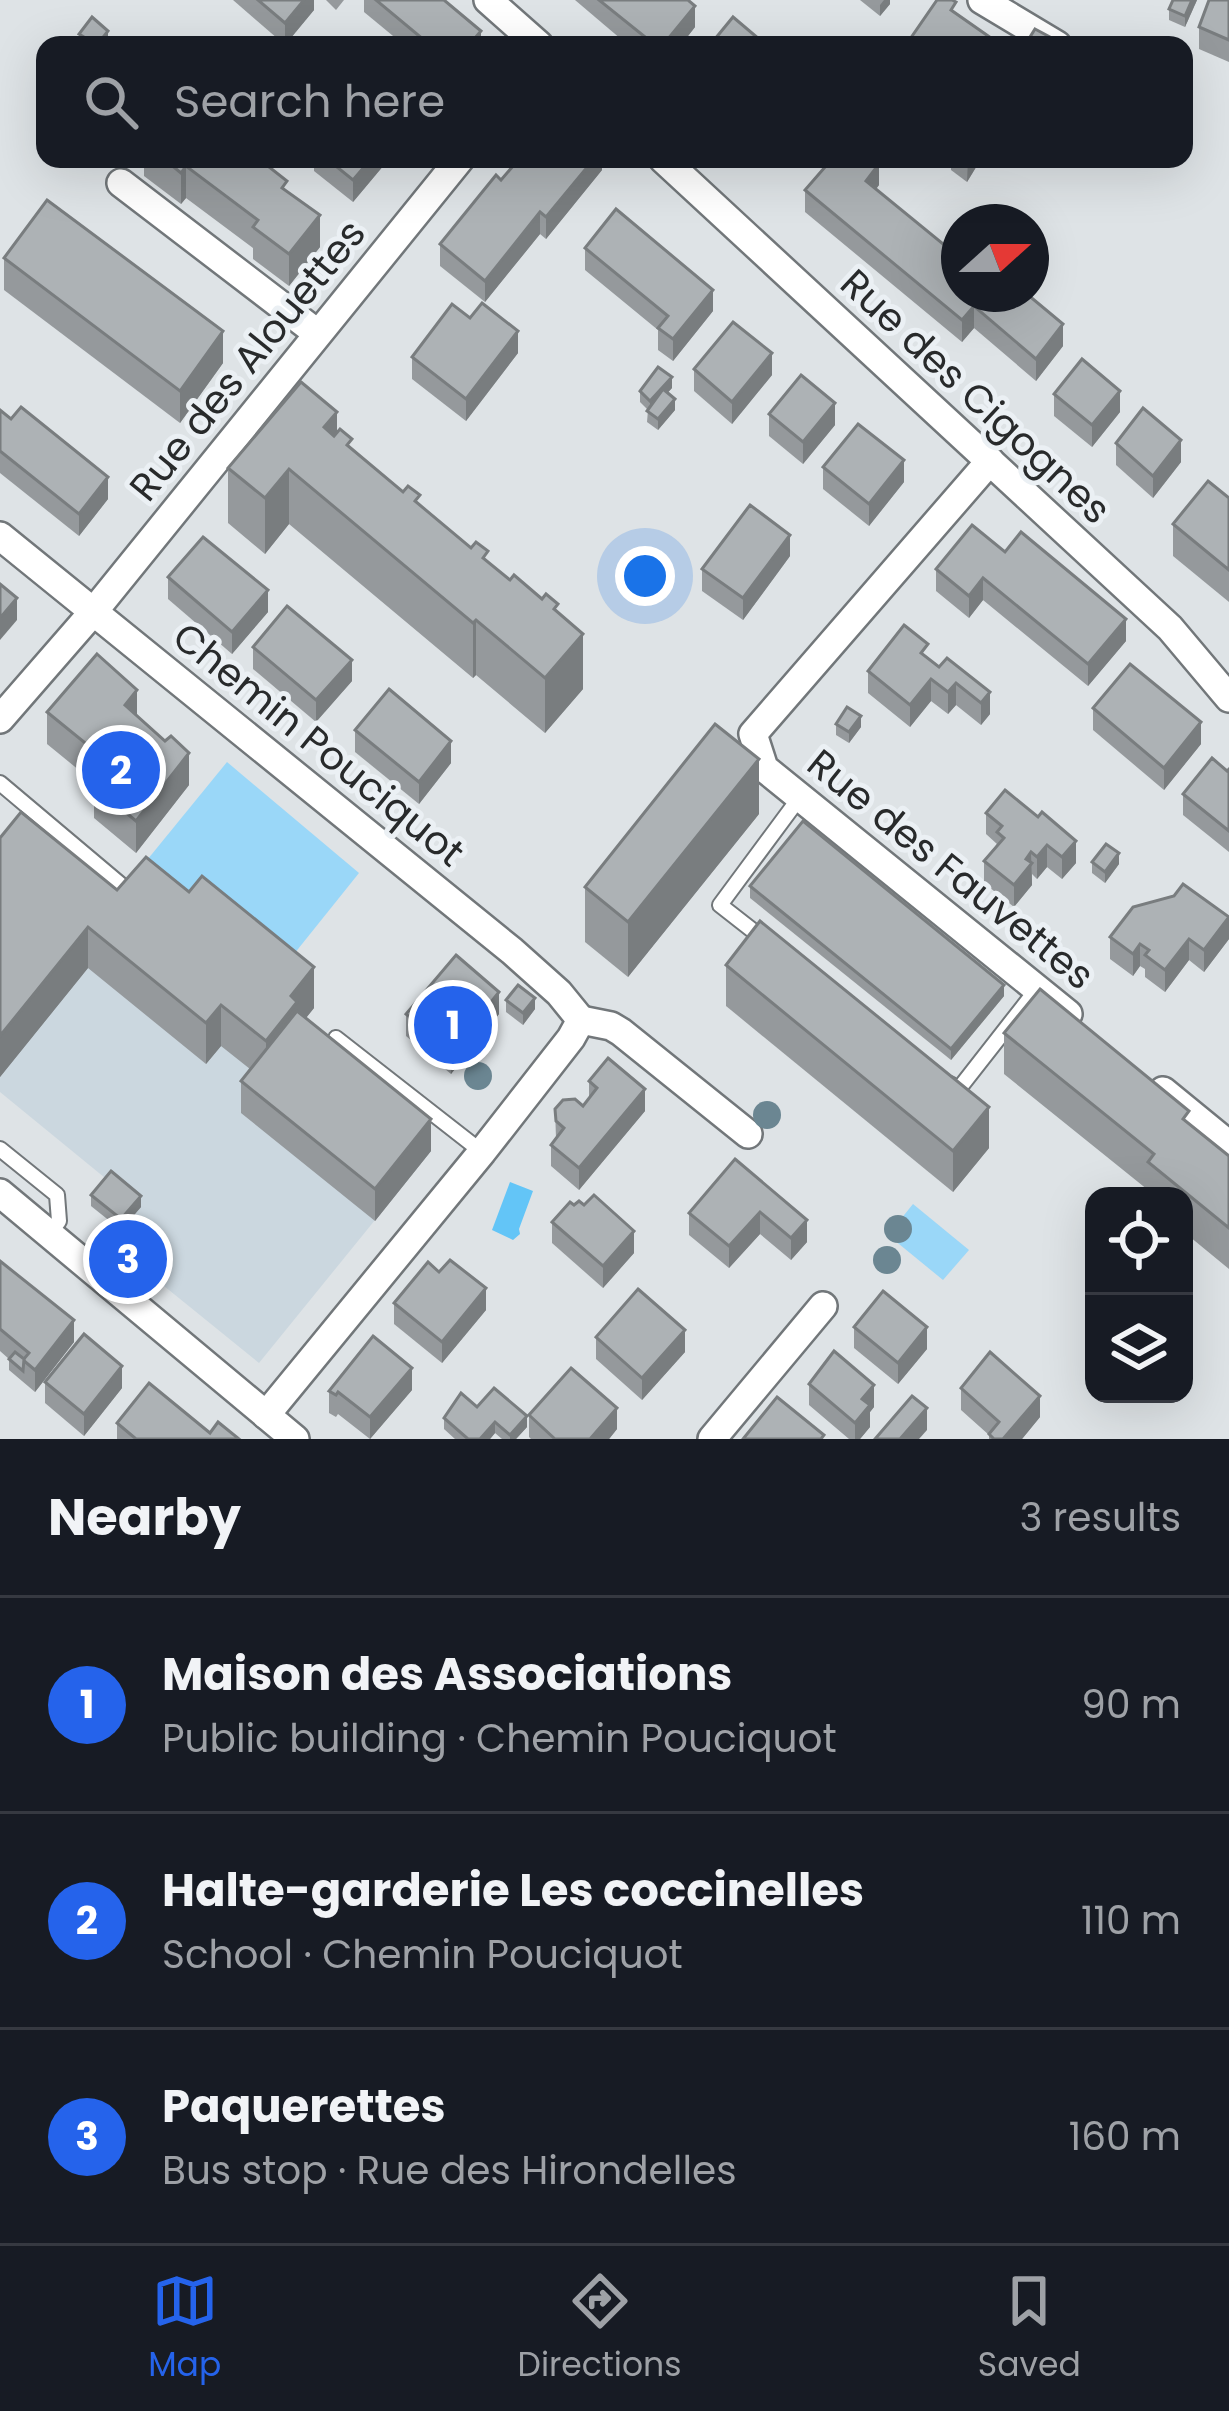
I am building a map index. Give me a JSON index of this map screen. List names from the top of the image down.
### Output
{
  "streets": {
    "street": [
      "Rue des Alouettes",
      "Rue des Cigognes",
      "Chemin Pouciquot",
      "Rue des Fauvettes"
    ]
  },
  "crossings": [
    ["Rue des Alouettes", "Chemin Pouciquot"],
    ["Rue des Cigognes", "Rue des Fauvettes"]
  ],
  "north": "right",
  "page": {
    "search": "Search here",
    "pins": ["2", "1", "3"],
    "heading": ["Nearby", "3 results"],
    "list": [
      {
        "mark": "1",
        "name": "Maison des Associations",
        "note": "Public building · Chemin Pouciquot",
        "value": "90 m"
      },
      {
        "mark": "2",
        "name": "Halte-garderie Les coccinelles",
        "note": "School · Chemin Pouciquot",
        "value": "110 m"
      },
      {
        "mark": "3",
        "name": "Paquerettes",
        "note": "Bus stop · Rue des Hirondelles",
        "value": "160 m"
      }
    ],
    "nav": ["Map", "Directions", "Saved"]
  }
}
